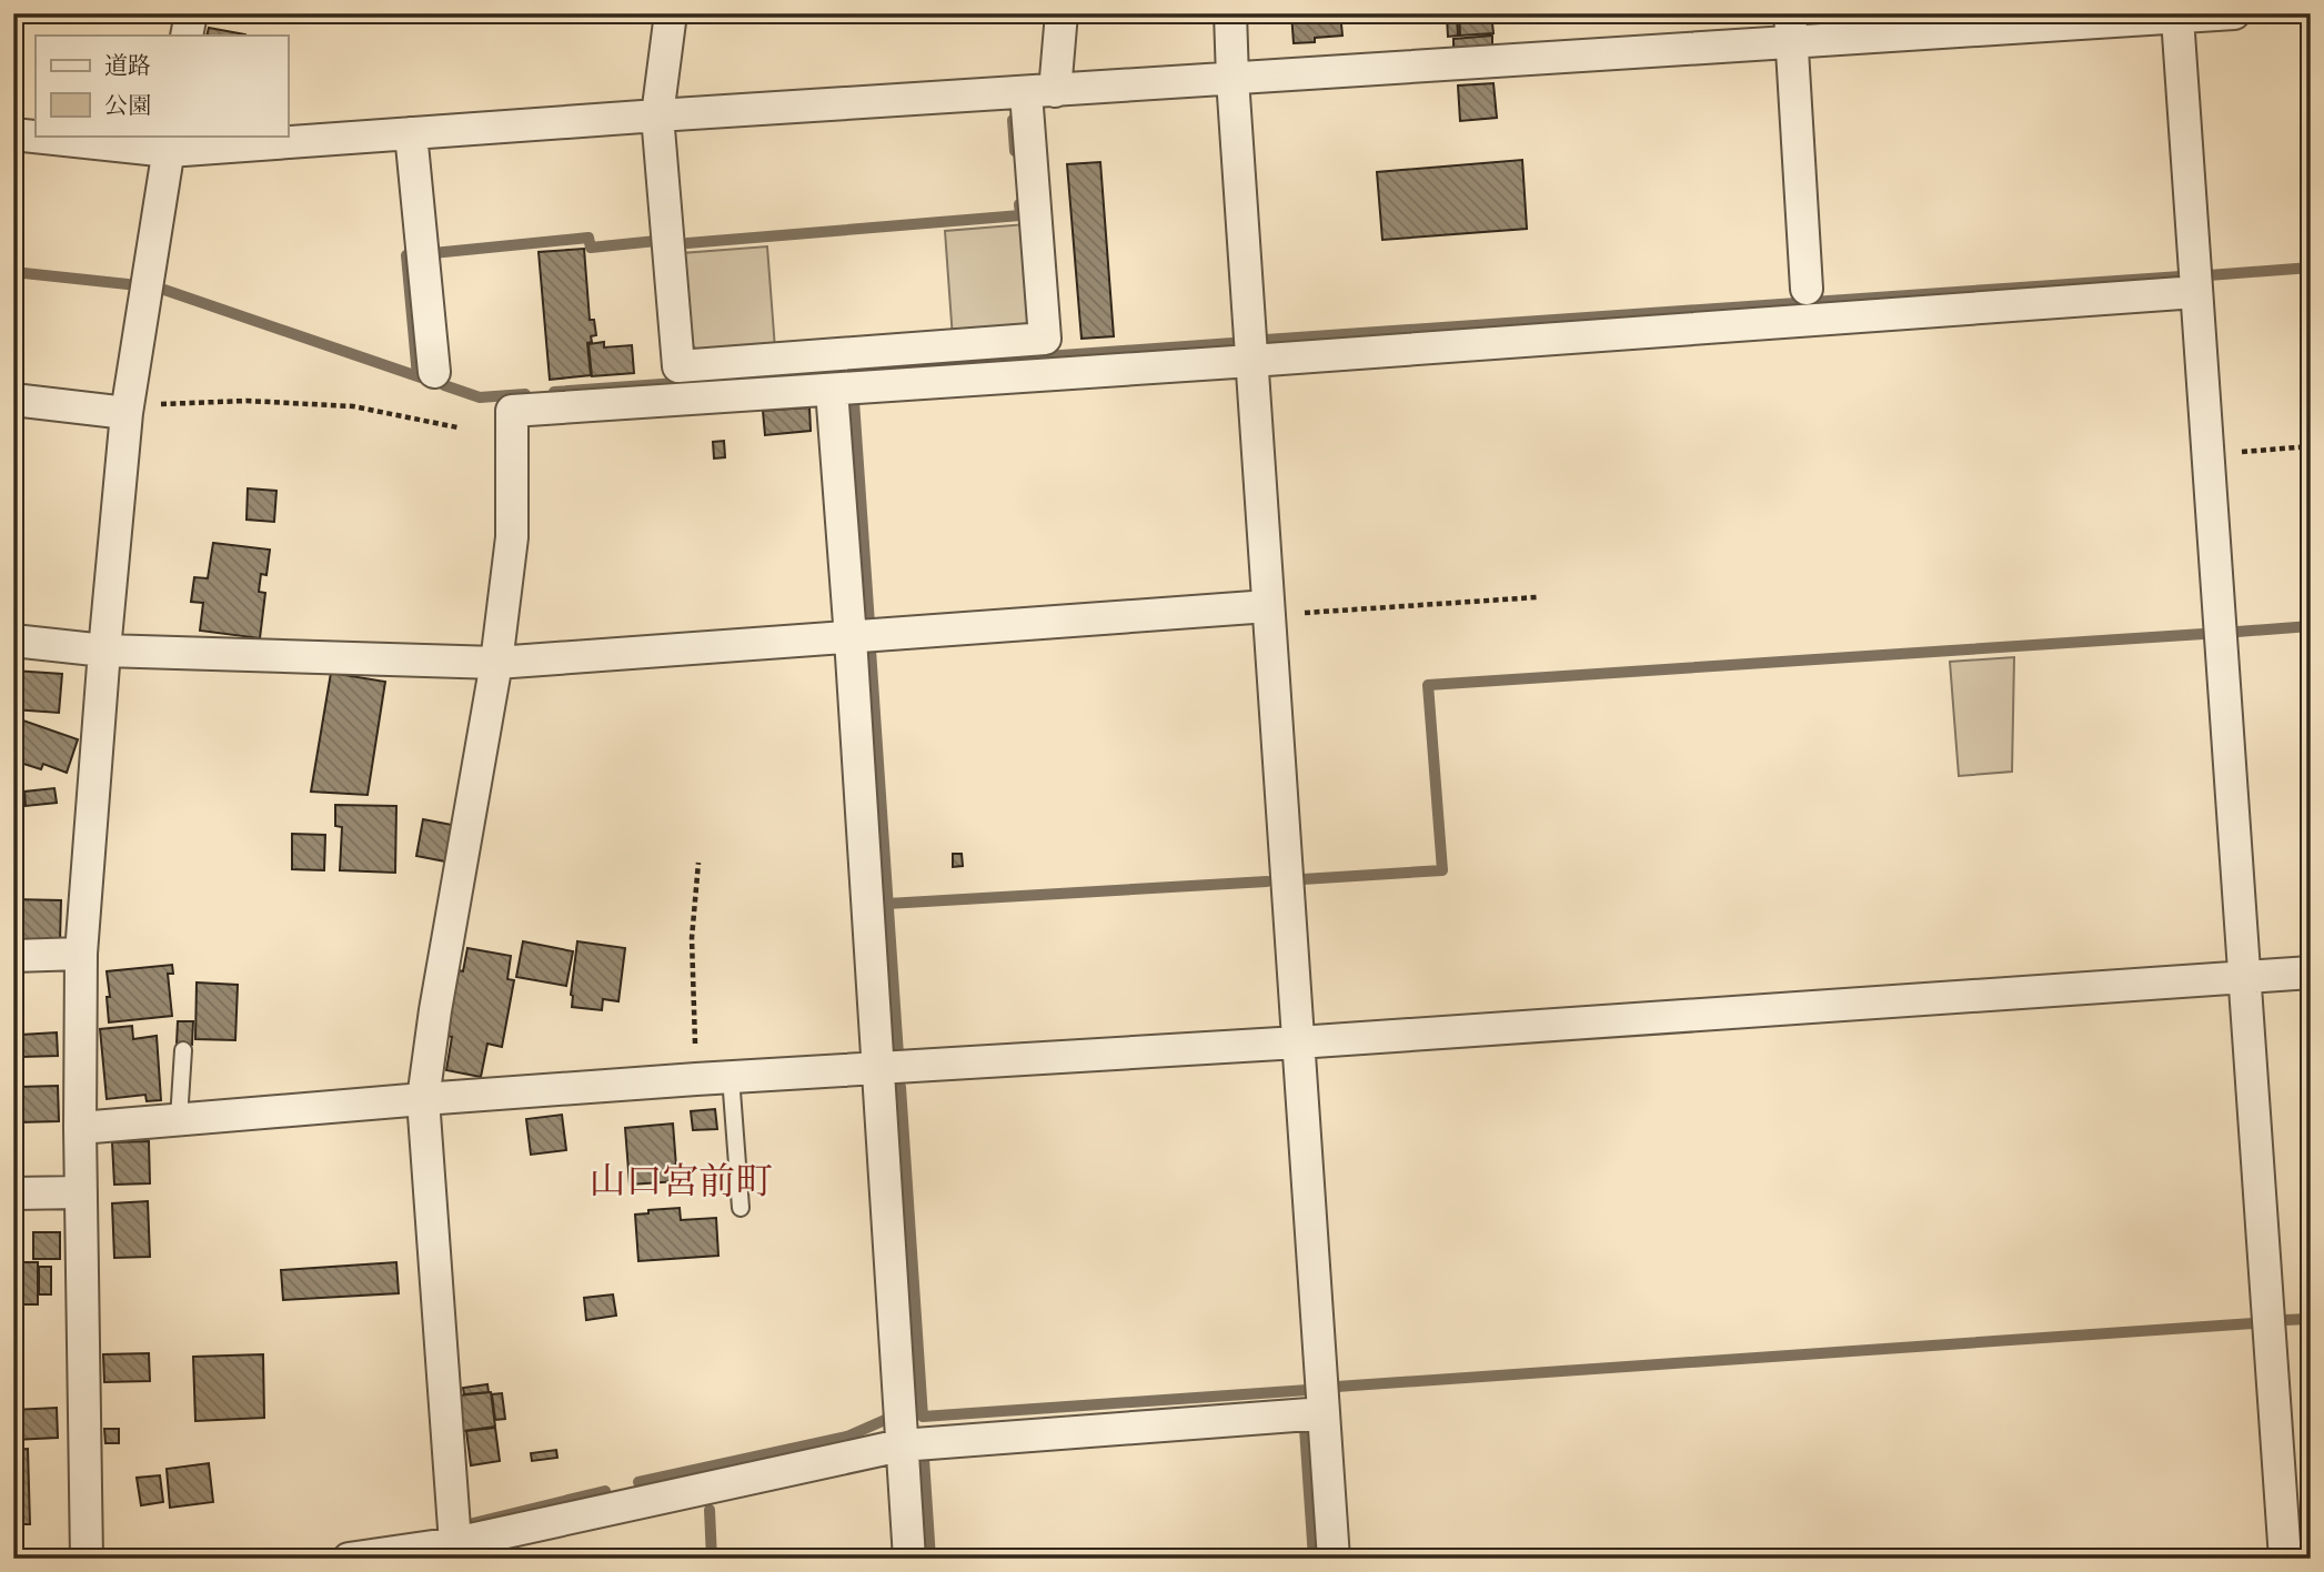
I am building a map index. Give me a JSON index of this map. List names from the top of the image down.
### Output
{
  "districts": ["山口宮前町"],
  "legend": ["道路", "公園"]
}
